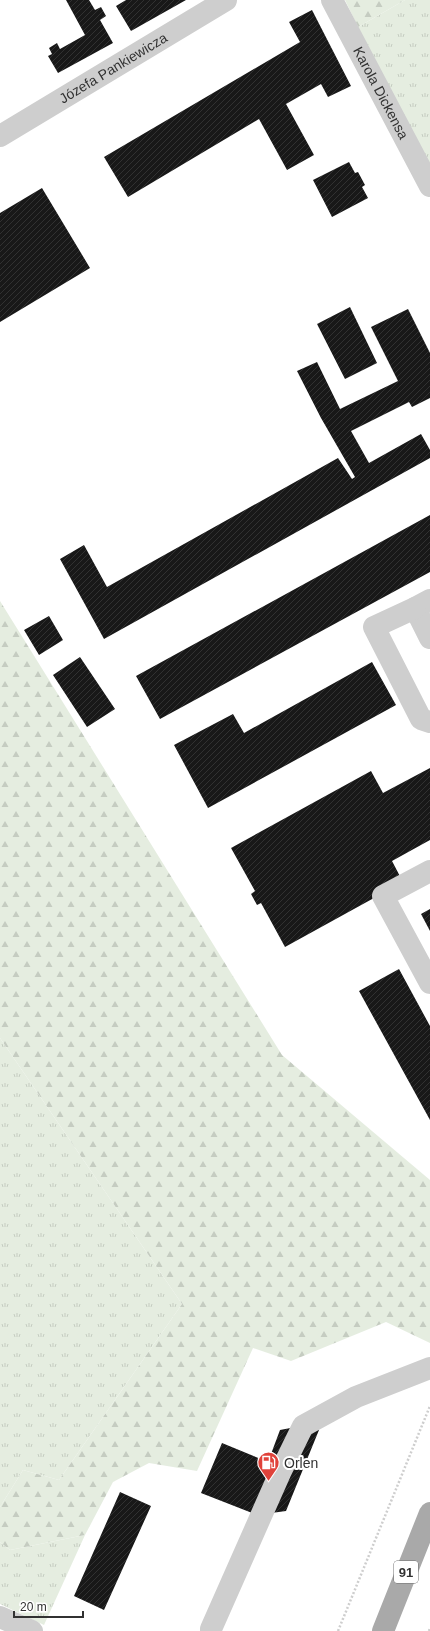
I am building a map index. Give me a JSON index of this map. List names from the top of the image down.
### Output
{
  "streets": {
    "main road": ["91"],
    "street": ["Józefa Pankiewicza", "Karola Dickensa"]
  },
  "places": {
    "fuel station": ["Orlen"]
  },
  "scale_bar": "20 m"
}
